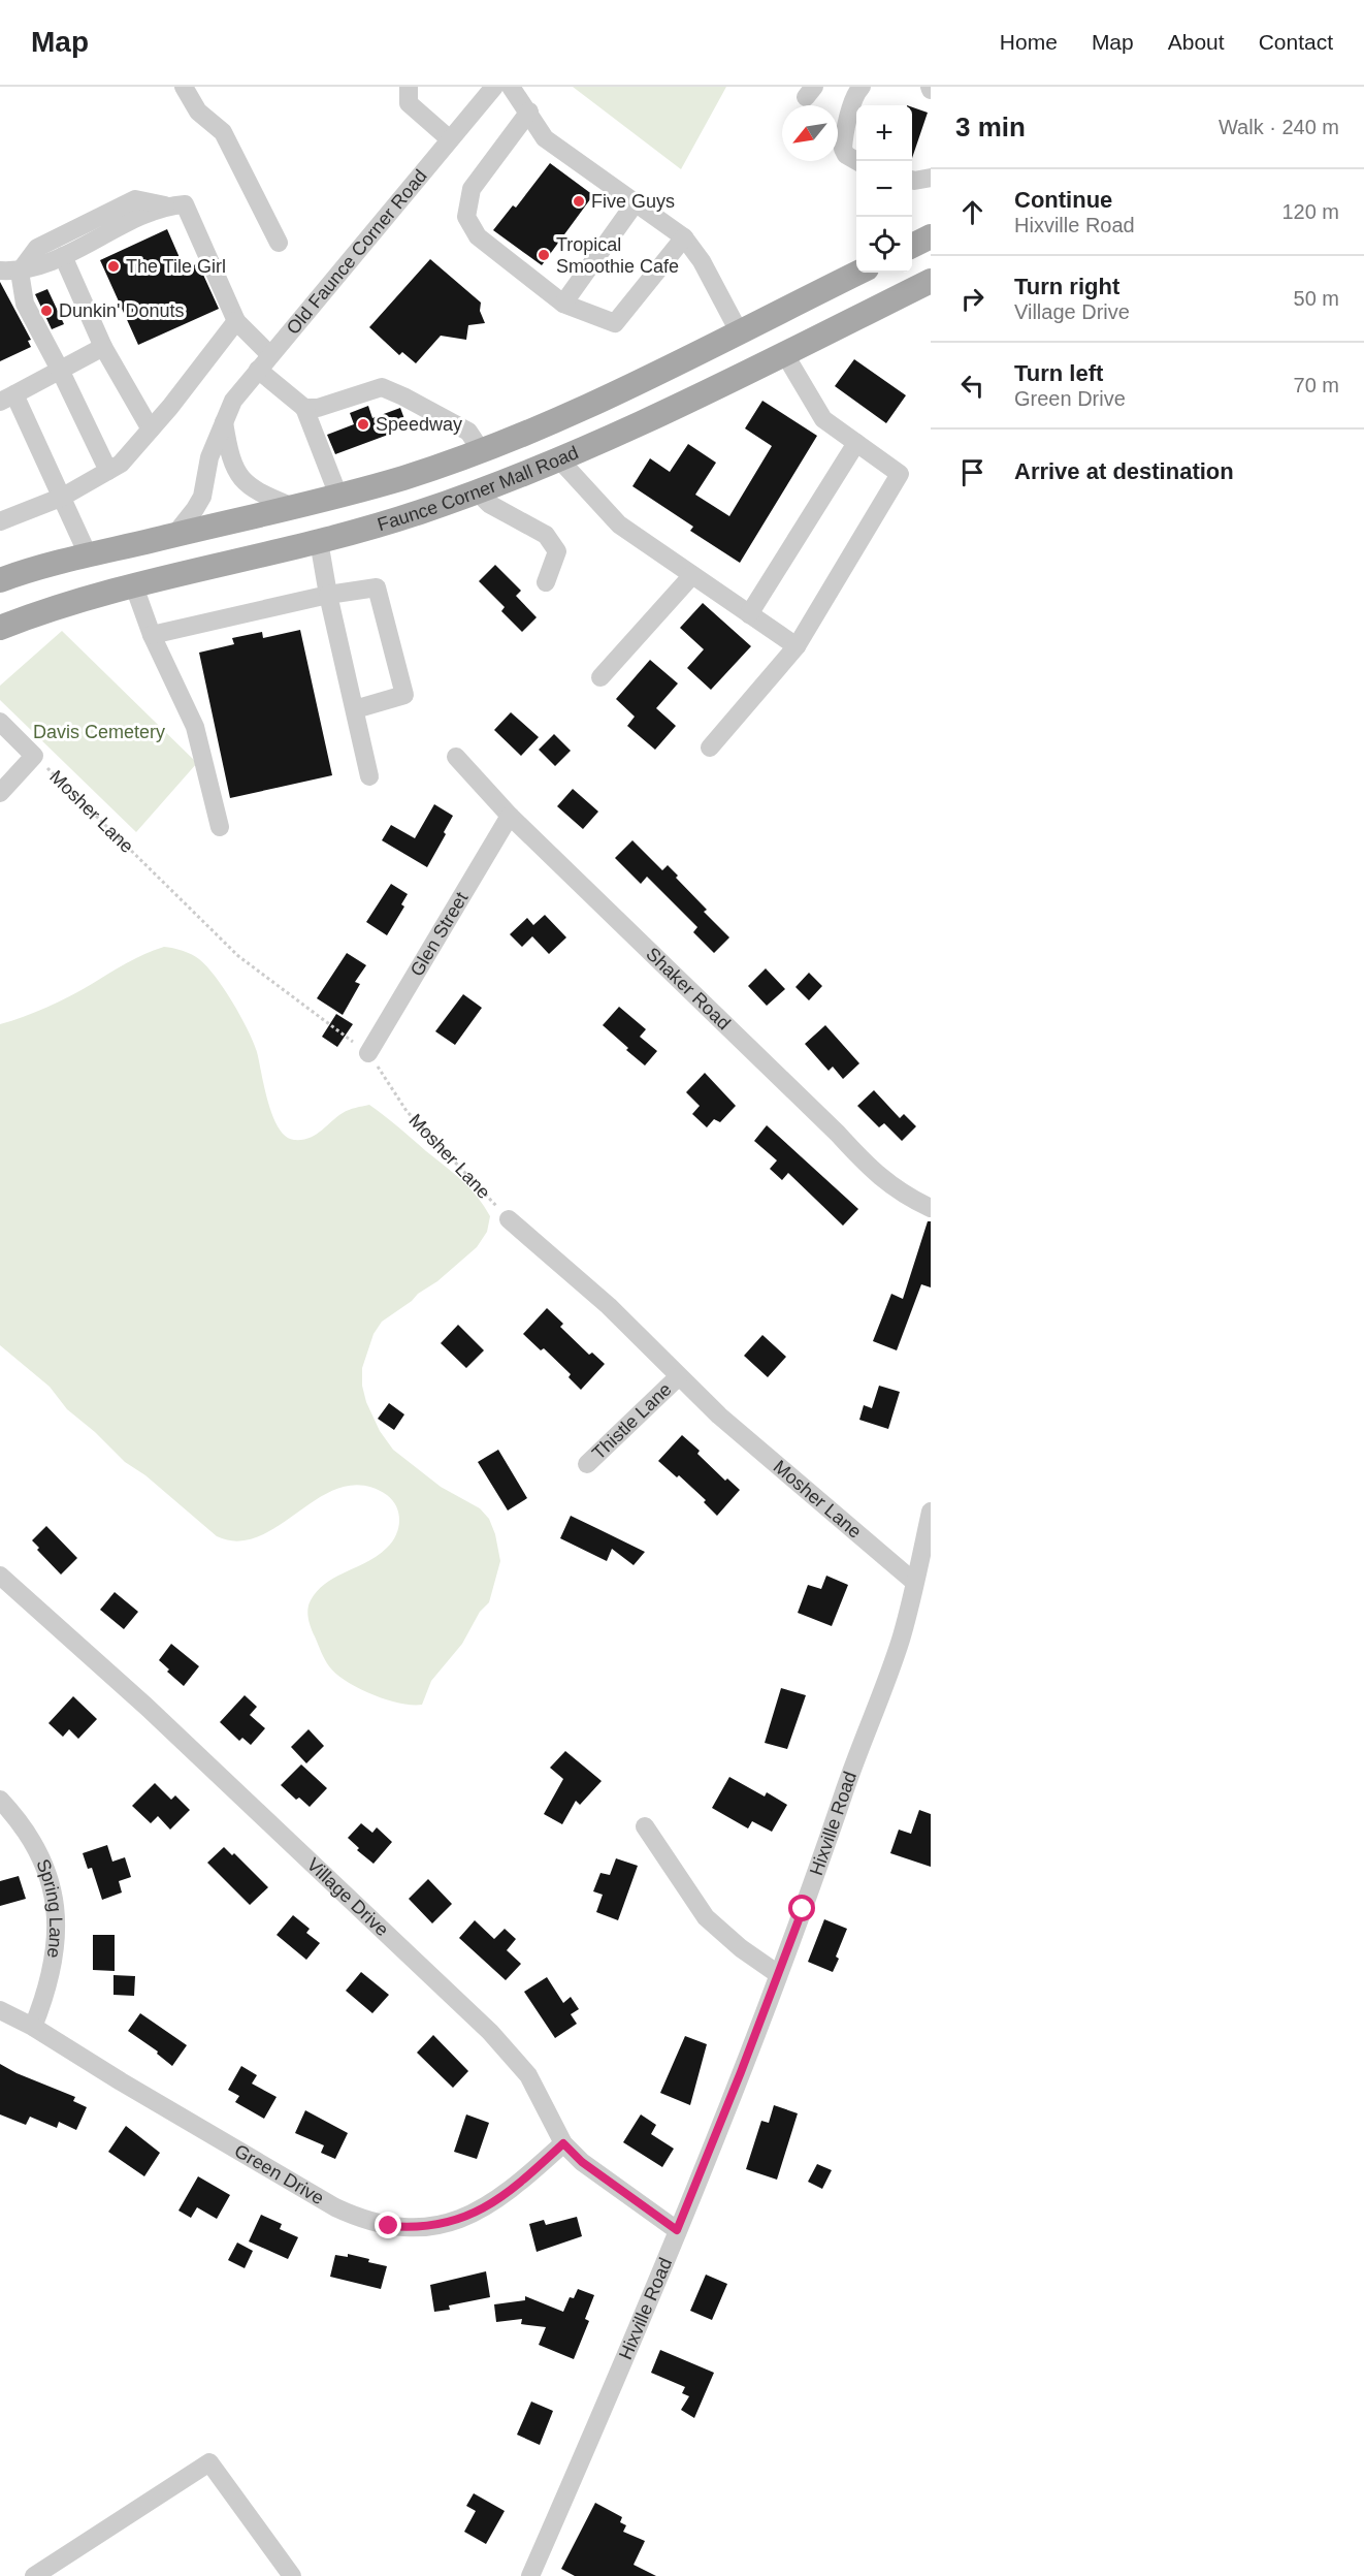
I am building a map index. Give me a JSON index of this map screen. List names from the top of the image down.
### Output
{
  "streets": {
    "main road": ["Faunce Corner Mall Road"],
    "street": [
      "Old Faunce Corner Road",
      "Mosher Lane",
      "Glen Street",
      "Shaker Road",
      "Thistle Lane",
      "Hixville Road",
      "Village Drive",
      "Spring Lane",
      "Green Drive"
    ]
  },
  "crossings": [
    ["Old Faunce Corner Road", "Faunce Corner Mall Road"],
    ["Mosher Lane", "Glen Street"],
    ["Mosher Lane", "Thistle Lane"],
    ["Mosher Lane", "Hixville Road"],
    ["Glen Street", "Shaker Road"],
    ["Hixville Road", "Village Drive"],
    ["Village Drive", "Green Drive"],
    ["Spring Lane", "Green Drive"]
  ],
  "parks": ["Davis Cemetery"],
  "places": [
    "Five Guys",
    "Tropical Smoothie Cafe",
    "The Tile Girl",
    "Dunkin' Donuts",
    "Speedway"
  ],
  "north": "bottom left",
  "page": {
    "header": "Map",
    "nav": [
      "Home",
      "Map",
      "About",
      "Contact"
    ],
    "heading": ["3 min", "Walk · 240 m"],
    "map_buttons": ["+", "−"],
    "list": [
      ["Continue", "Hixville Road", "120 m"],
      ["Turn right", "Village Drive", "50 m"],
      ["Turn left", "Green Drive", "70 m"],
      "Arrive at destination"
    ]
  }
}
